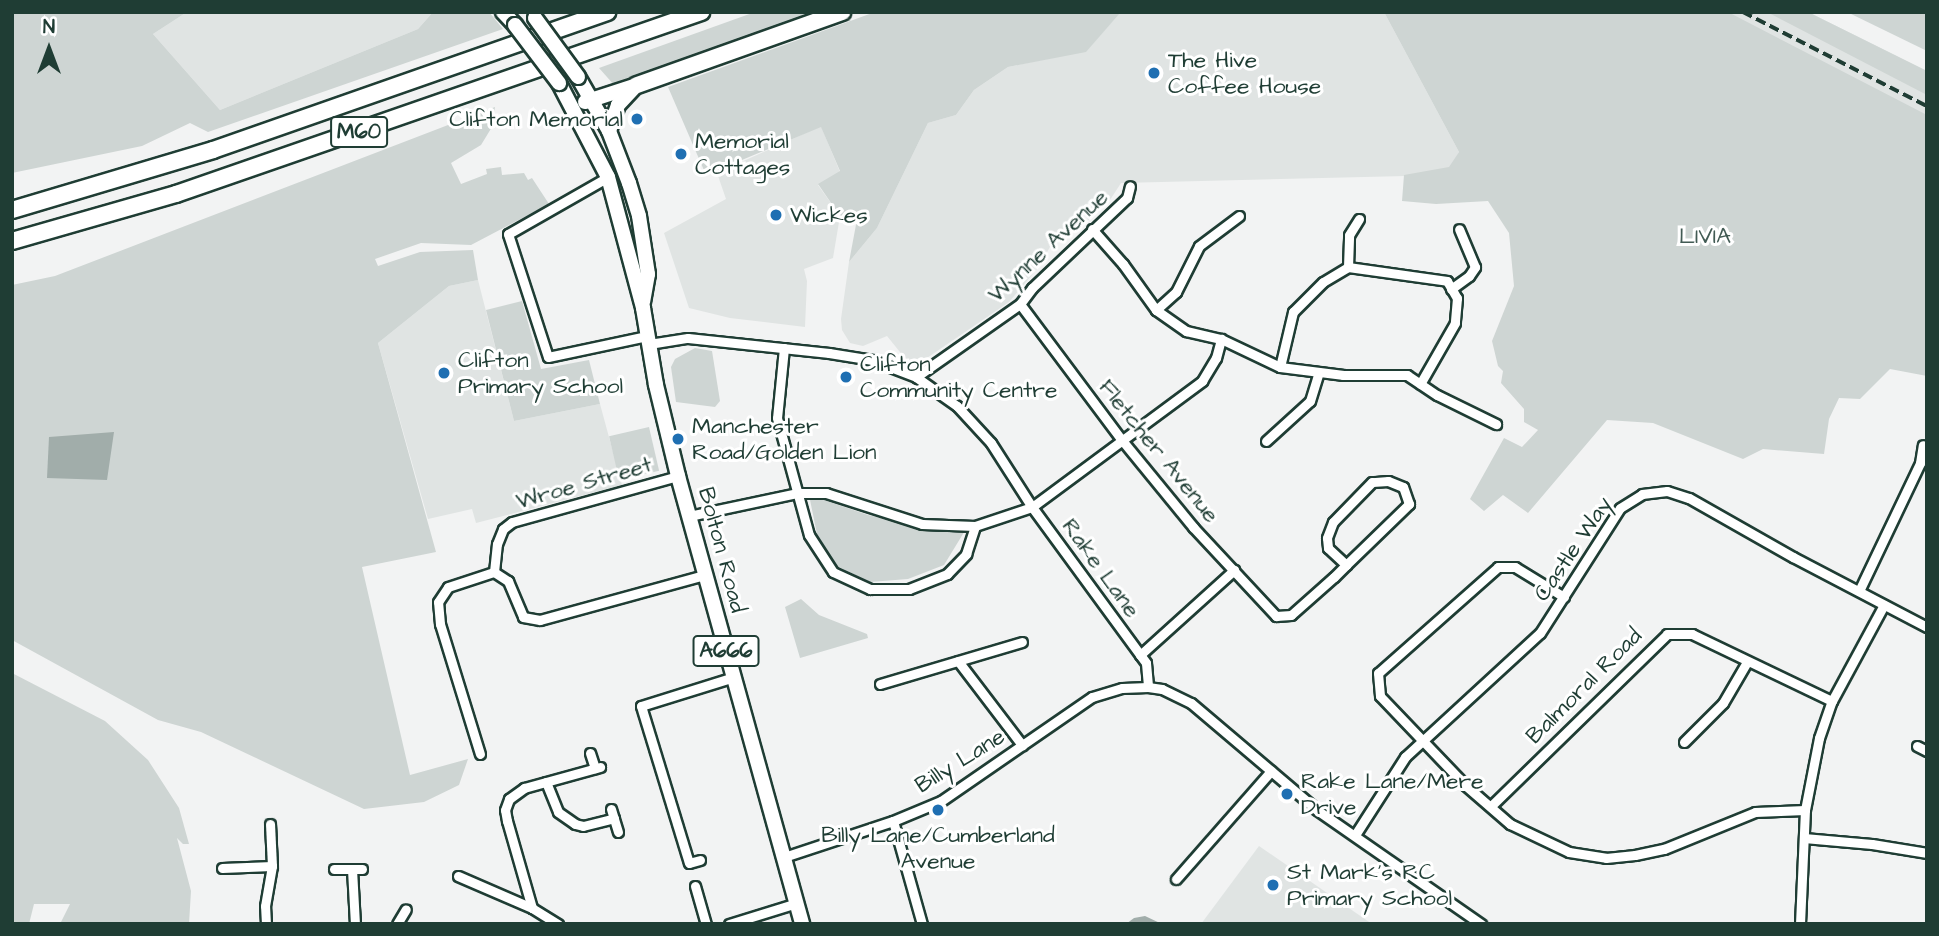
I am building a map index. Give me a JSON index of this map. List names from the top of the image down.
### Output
{
  "streets": {
    "highway": ["M60"],
    "main road": ["Bolton Road", "A666"],
    "street": [
      "Wynne Avenue",
      "Fletcher Avenue",
      "Wroe Street",
      "Castle Way",
      "Rake Lane",
      "Balmoral Road",
      "Billy Lane"
    ]
  },
  "crossings": [
    ["Wynne Avenue", "Fletcher Avenue"],
    ["Wynne Avenue", "Rake Lane"],
    ["Wroe Street", "Bolton Road"],
    ["Bolton Road", "Rake Lane"],
    ["Bolton Road", "A666"],
    ["Bolton Road", "Billy Lane"],
    ["Rake Lane", "Billy Lane"]
  ],
  "parks": ["LIVIA"],
  "places": [
    "The Hive Coffee House",
    "Clifton Memorial",
    "Memorial Cottages",
    "Wickes",
    "Clifton Primary School",
    "Clifton Community Centre",
    "Manchester Road/Golden Lion",
    "Rake Lane/Mere Drive",
    "Billy Lane/Cumberland Avenue",
    "St Mark's RC Primary School"
  ],
  "north": "top"
}
